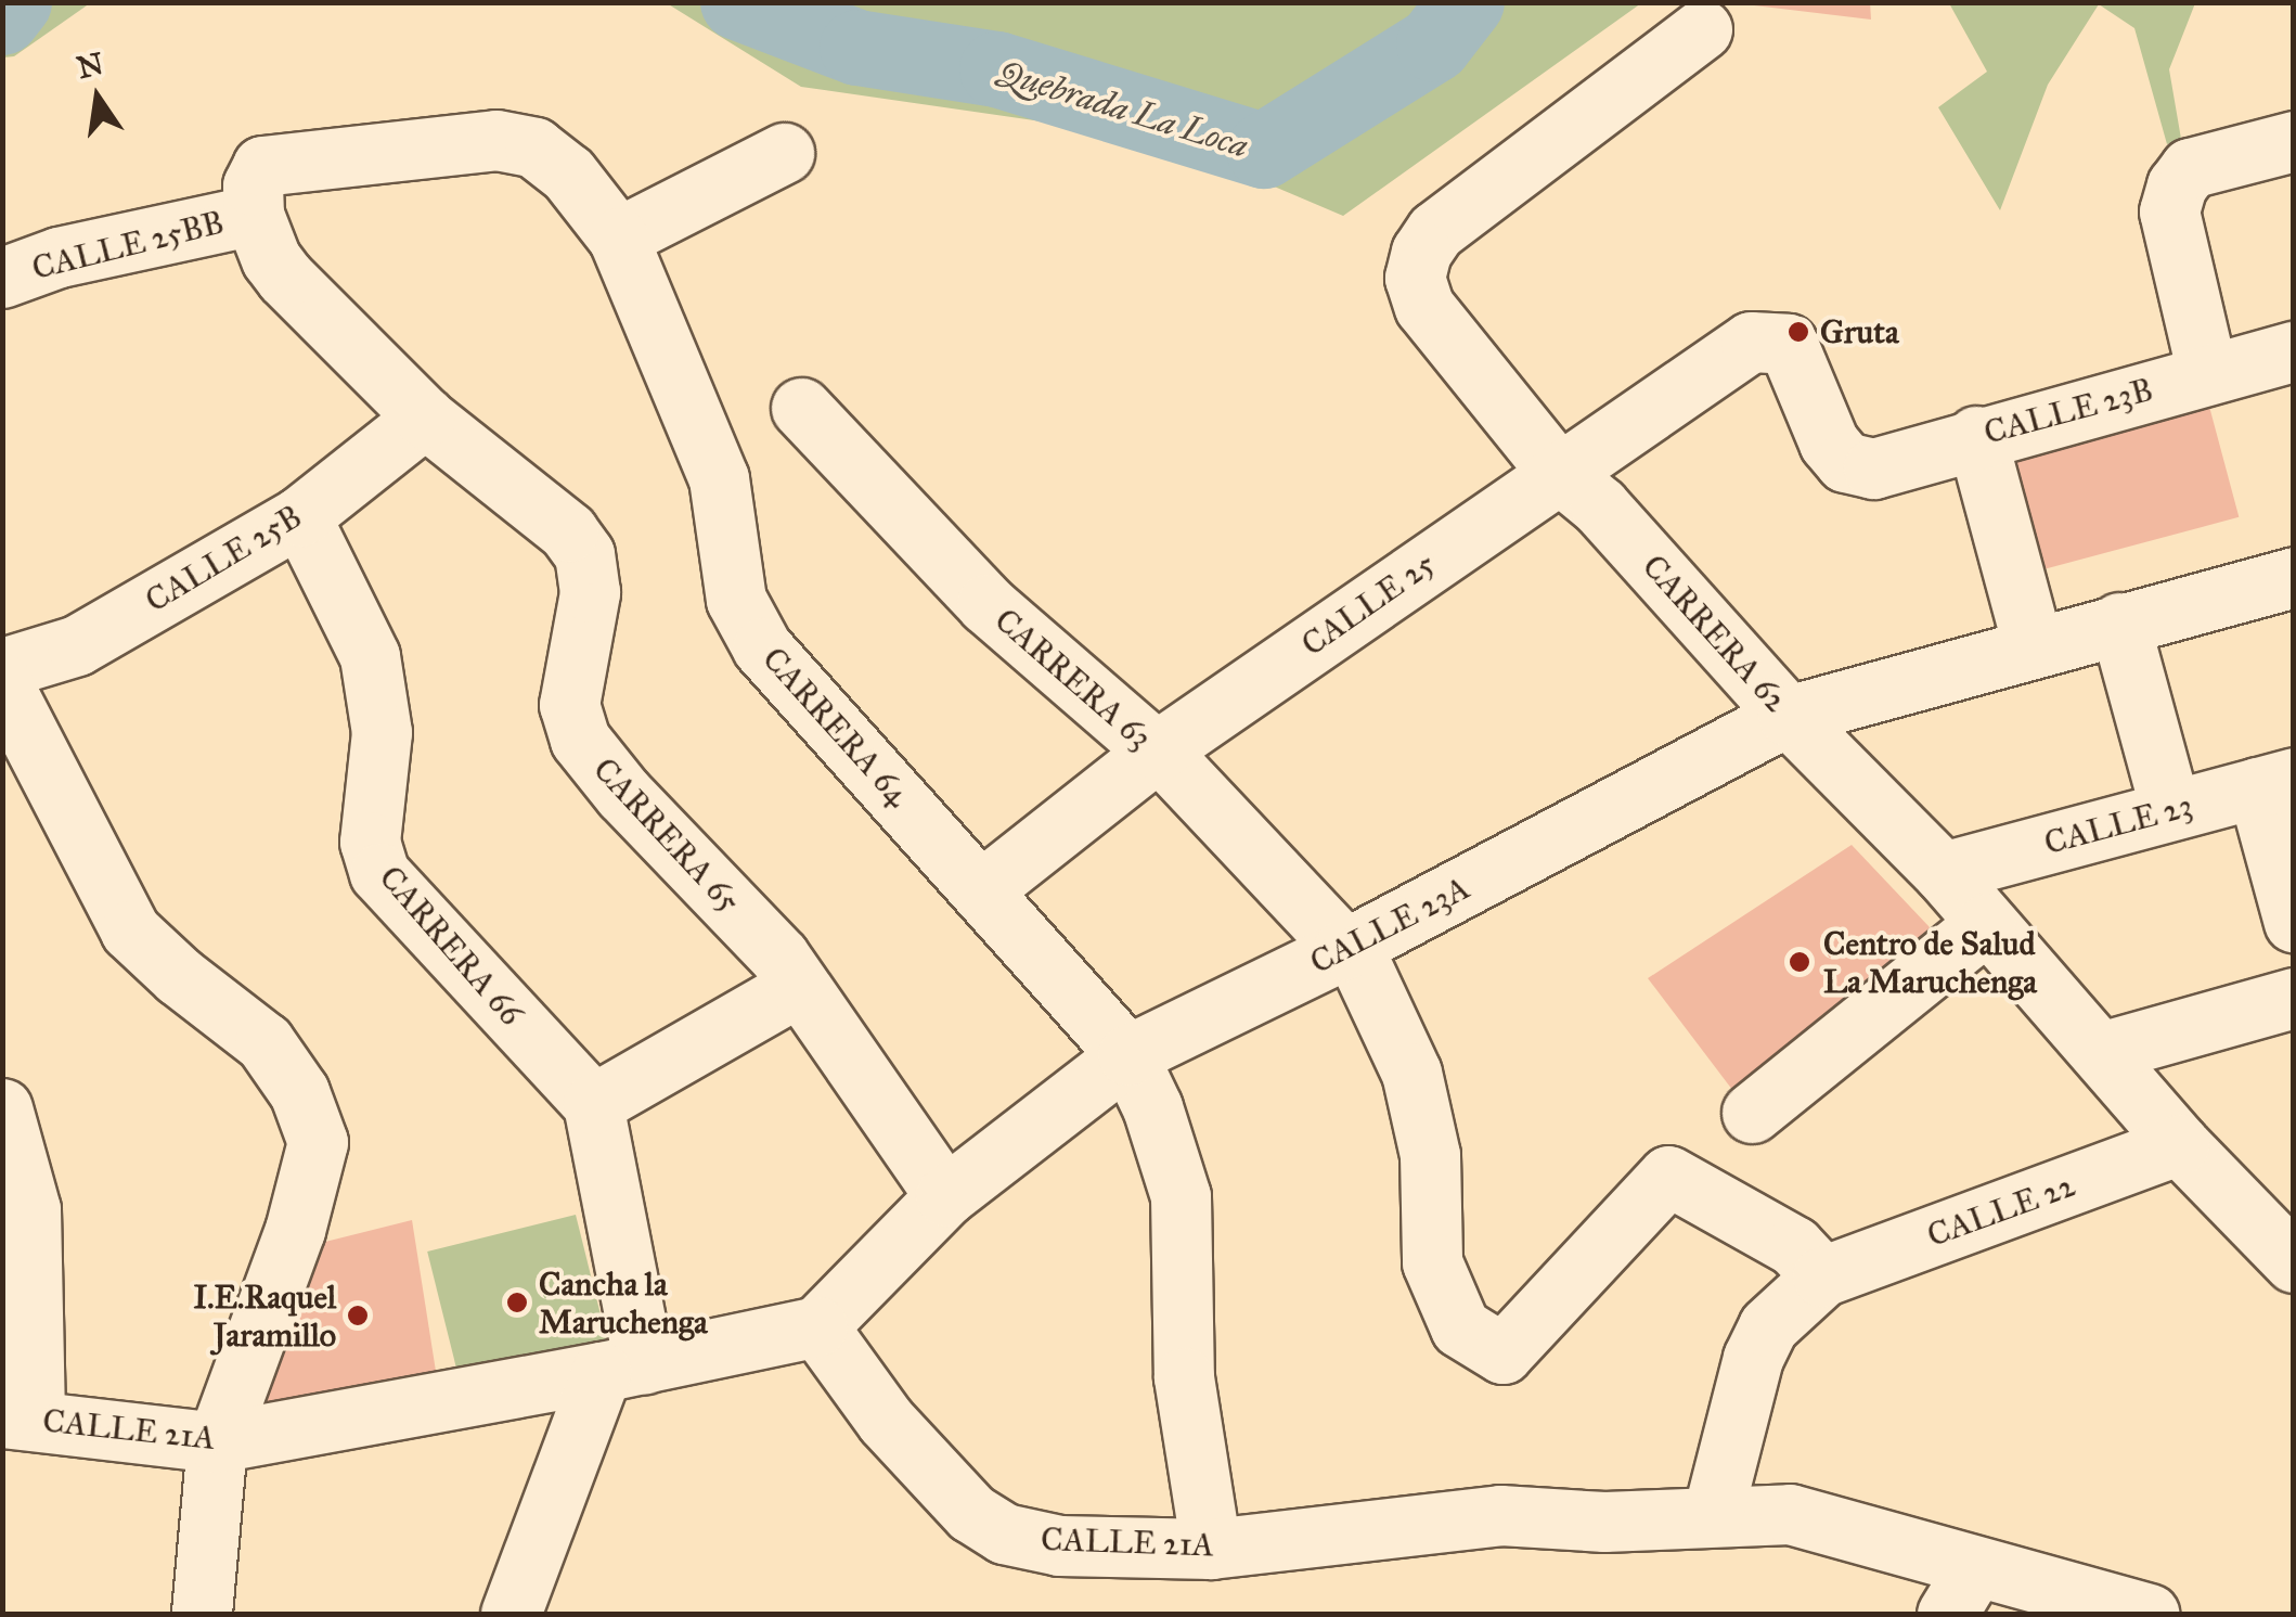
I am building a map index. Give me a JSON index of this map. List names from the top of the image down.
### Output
{
  "streets": {
    "street": [
      "CALLE 25BB",
      "CALLE 23B",
      "CALLE 25B",
      "CALLE 25",
      "CARRERA 62",
      "CARRERA 63",
      "CARRERA 64",
      "CALLE 23",
      "CARRERA 65",
      "CALLE 23A",
      "CARRERA 66",
      "CALLE 22",
      "CALLE 21A"
    ]
  },
  "crossings": [
    ["CALLE 25BB", "CARRERA 64"],
    ["CALLE 25BB", "CARRERA 65"],
    ["CALLE 23B", "CALLE 25"],
    ["CALLE 25B", "CARRERA 65"],
    ["CALLE 25B", "CARRERA 66"],
    ["CALLE 25", "CARRERA 62"],
    ["CALLE 25", "CARRERA 63"],
    ["CALLE 25", "CARRERA 64"],
    ["CARRERA 62", "CALLE 23"],
    ["CARRERA 62", "CALLE 23A"],
    ["CARRERA 62", "CALLE 22"],
    ["CARRERA 63", "CALLE 23A"],
    ["CARRERA 63", "CALLE 22"],
    ["CARRERA 64", "CARRERA 65"],
    ["CARRERA 64", "CALLE 23A"],
    ["CARRERA 64", "CALLE 21A"],
    ["CARRERA 65", "CALLE 23A"],
    ["CALLE 23A", "CALLE 21A"]
  ],
  "water": ["Quebrada La Loca"],
  "places": [
    "Gruta",
    "Centro de Salud La Maruchenga",
    "Cancha la Maruchenga",
    "I.E.Raquel Jaramillo"
  ],
  "north": "top"
}
